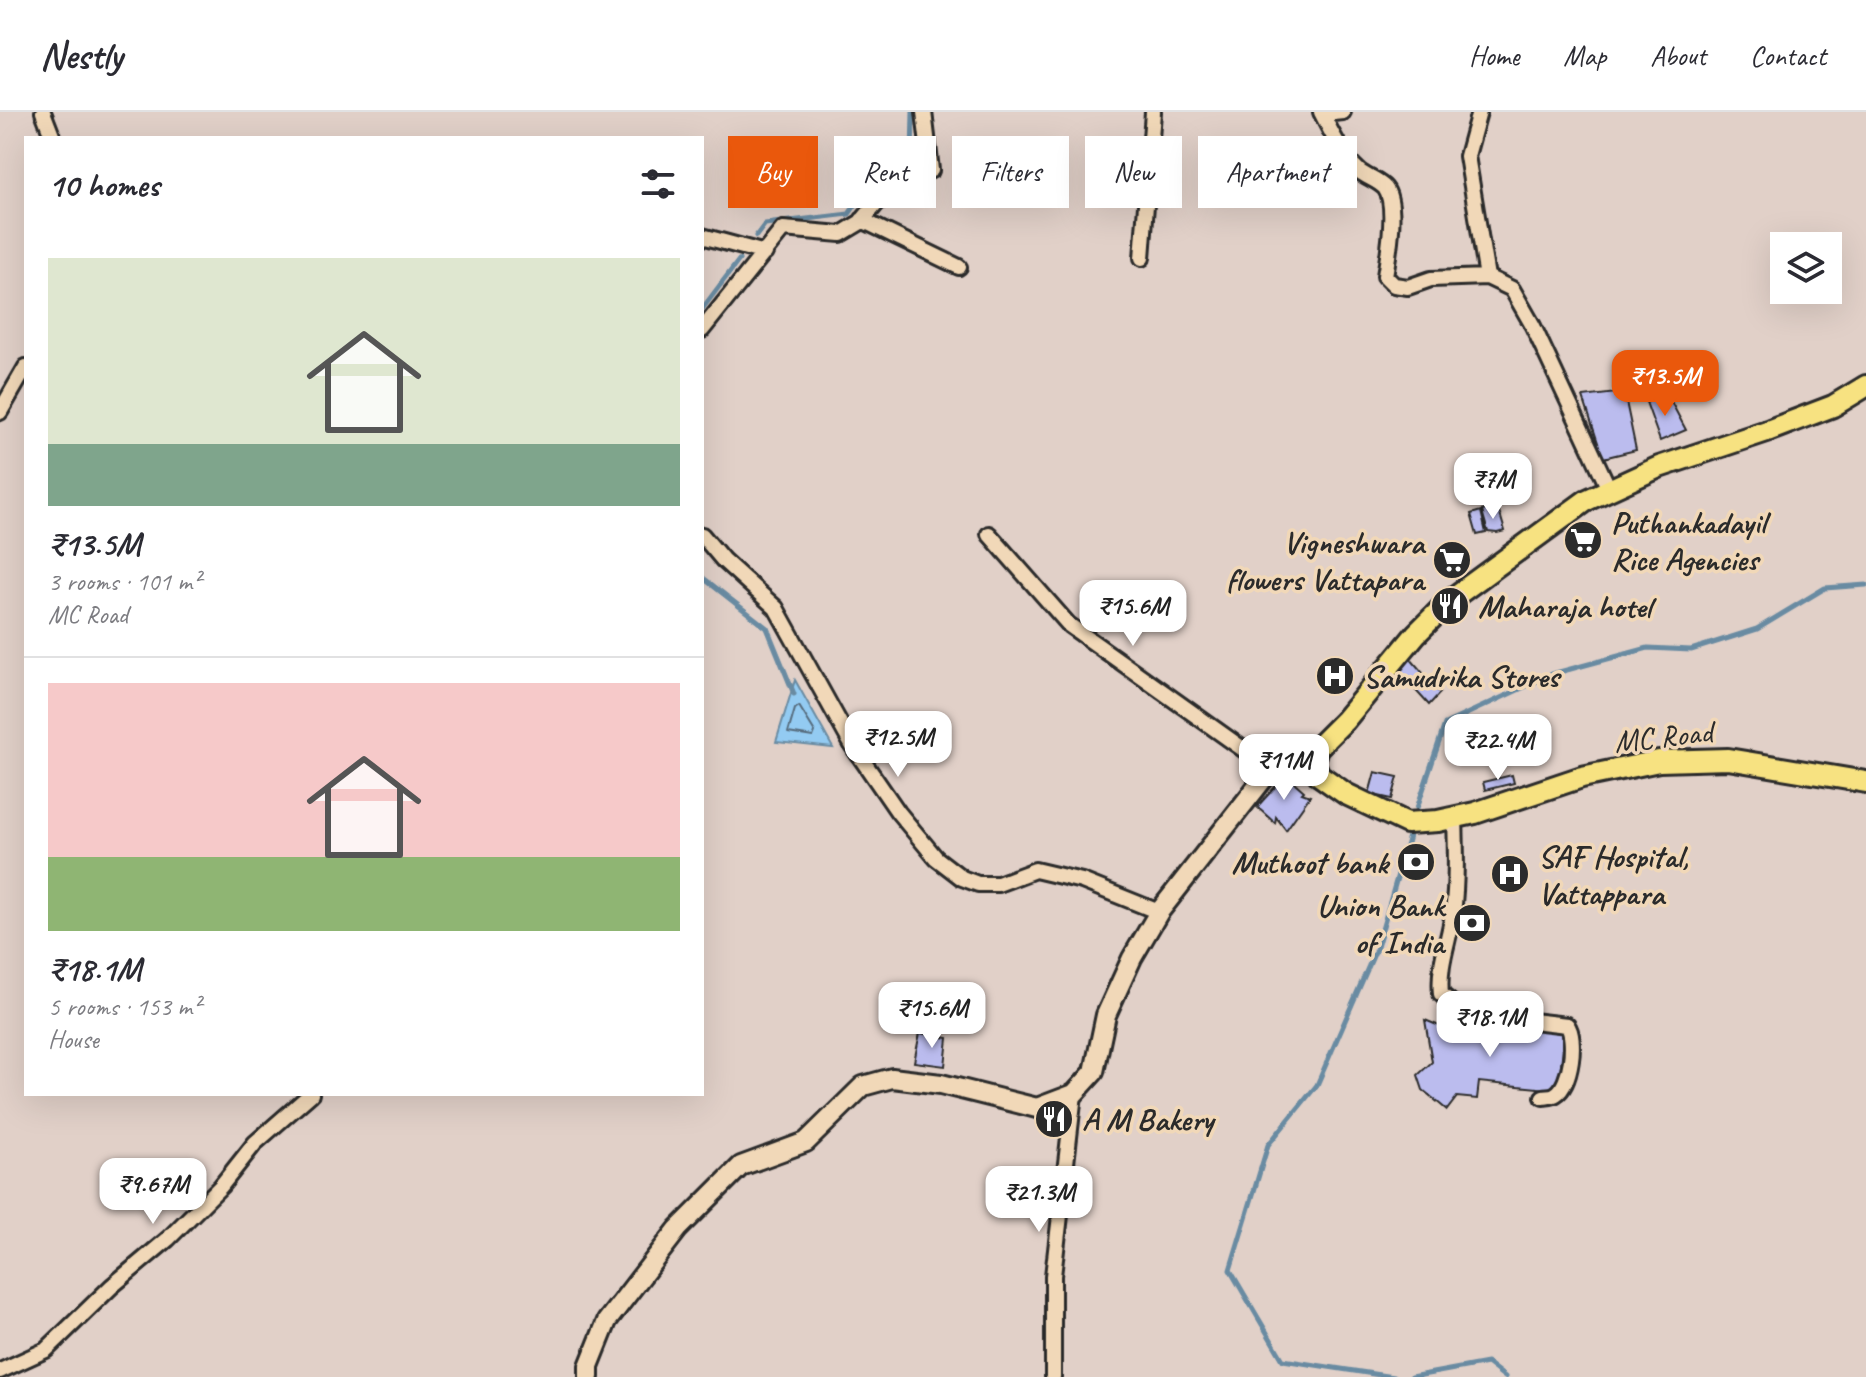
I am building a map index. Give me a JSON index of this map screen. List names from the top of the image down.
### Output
{
  "streets": {
    "main road": ["MC Road"]
  },
  "places": {
    "supermarket": ["Puthankadayil Rice Agencies", "Vigneshwara flowers Vattapara"],
    "restaurant": ["Maharaja hotel", "A M Bakery"],
    "hospital": ["Samudrika Stores", "SAF Hospital, Vattappara"],
    "bank": ["Muthoot bank", "Union Bank of India"]
  },
  "page": {
    "header": "Nestly",
    "nav": [
      "Home",
      "Map",
      "About",
      "Contact"
    ],
    "chip": [
      "Buy",
      "Rent",
      "Filters",
      "New",
      "Apartment"
    ],
    "heading": "10 homes",
    "list": [
      {
        "name": "₹13.5M",
        "note": "3 rooms · 101 m² · MC Road"
      },
      {
        "name": "₹18.1M",
        "note": "5 rooms · 153 m² · House"
      }
    ],
    "price": [
      "₹13.5M",
      "₹7M",
      "₹15.6M",
      "₹12.5M",
      "₹22.4M",
      "₹11M",
      "₹15.6M",
      "₹18.1M",
      "₹9.67M",
      "₹21.3M"
    ]
  }
}
